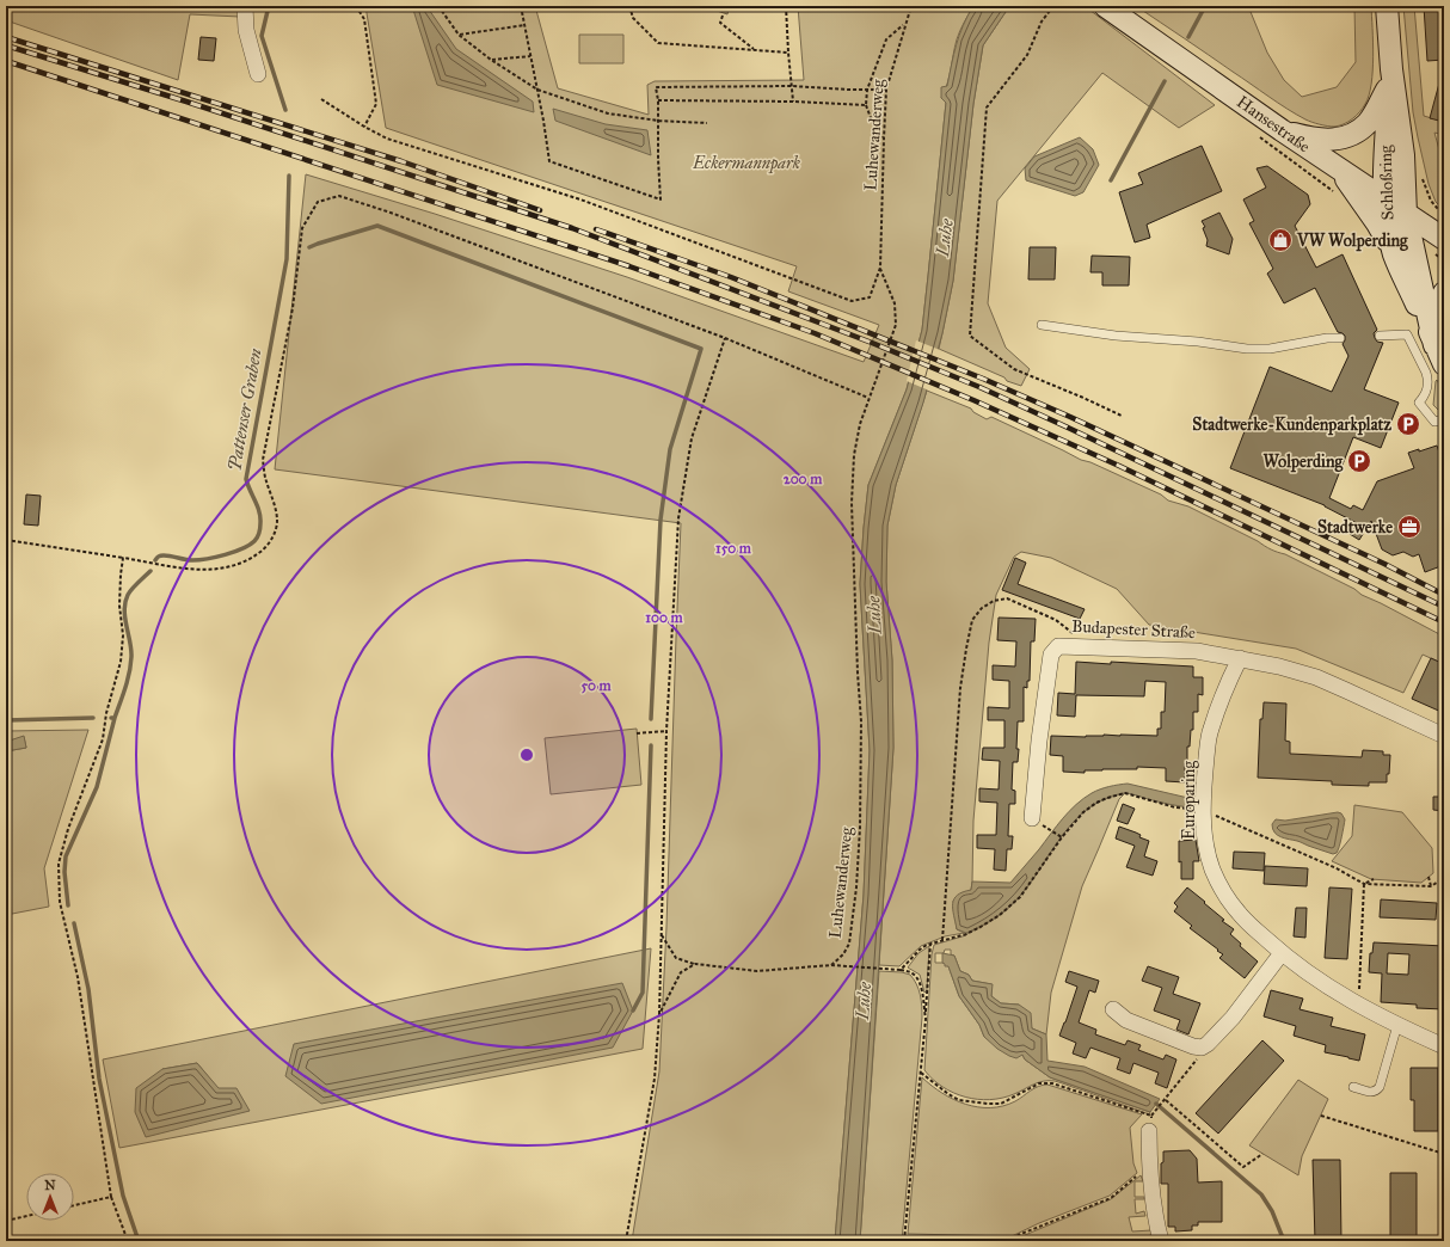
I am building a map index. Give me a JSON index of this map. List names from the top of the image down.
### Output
{
  "streets": {
    "main road": ["Hansestraße", "Schloßring"],
    "street": ["Budapester Straße", "Europaring"],
    "path": ["Luhewanderweg"]
  },
  "crossings": [
    ["Hansestraße", "Schloßring"],
    ["Budapester Straße", "Europaring"]
  ],
  "water": ["Luhe", "Pattenser Graben"],
  "parks": ["Eckermannpark"],
  "places": {
    "shop": ["VW Wolperding"],
    "parking": ["Stadtwerke-Kundenparkplatz", "Wolperding"],
    "office": ["Stadtwerke"]
  },
  "north": "top",
  "rings": [
    "200 m",
    "150 m",
    "100 m",
    "50 m"
  ]
}
